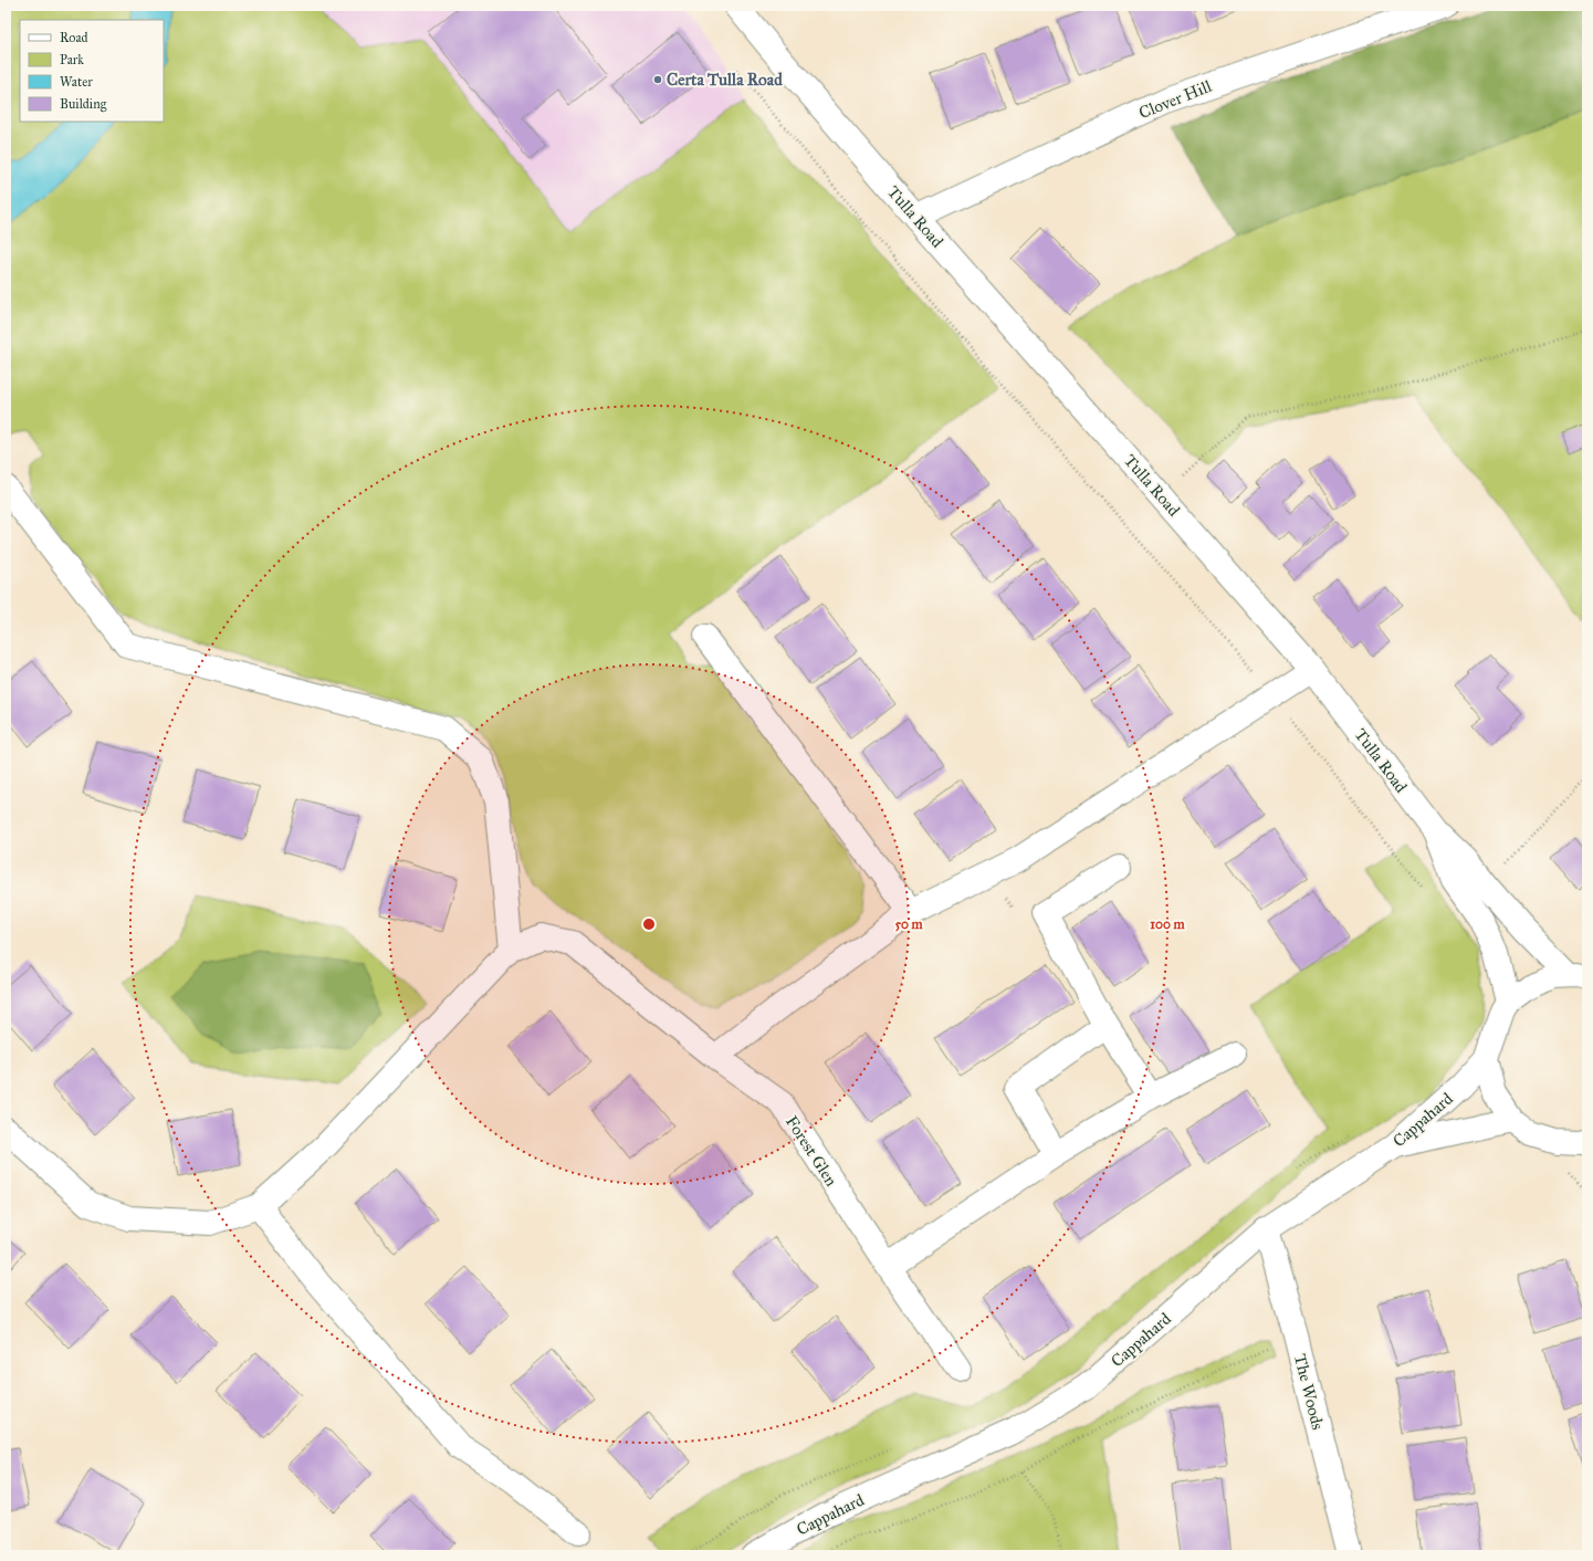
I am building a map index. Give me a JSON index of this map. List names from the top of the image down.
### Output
{
  "streets": {
    "street": [
      "Clover Hill",
      "Tulla Road",
      "Cappahard",
      "Forest Glen",
      "The Woods"
    ]
  },
  "crossings": [
    ["Clover Hill", "Tulla Road"],
    ["Cappahard", "The Woods"]
  ],
  "places": ["Certa Tulla Road"],
  "legend": [
    "Road",
    "Park",
    "Water",
    "Building"
  ],
  "rings": ["50 m", "100 m"]
}
